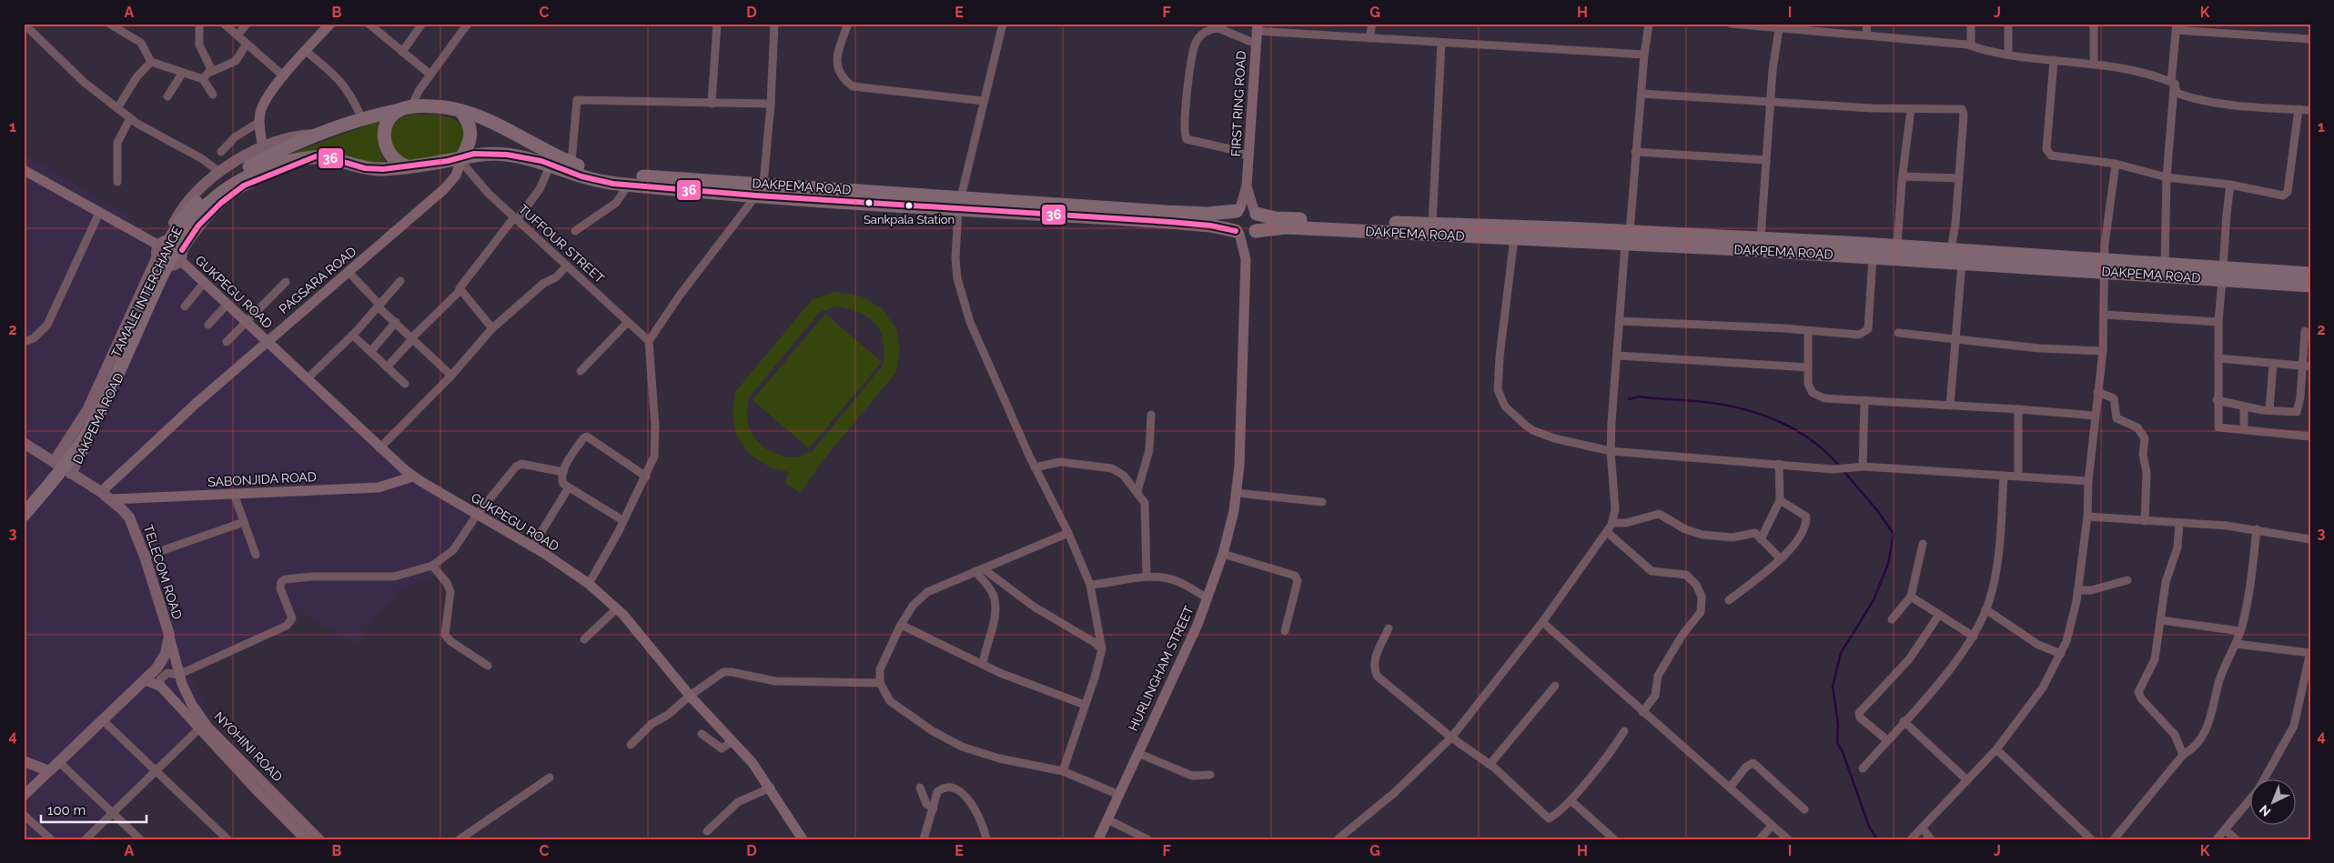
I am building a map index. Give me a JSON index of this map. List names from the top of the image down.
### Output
{
  "streets": {
    "highway": ["DAKPEMA ROAD", "TAMALE INTERCHANGE"],
    "main road": ["TELECOM ROAD"],
    "street": [
      "FIRST RING ROAD",
      "TUFFOUR STREET",
      "PAGSARA ROAD",
      "GUKPEGU ROAD",
      "SABONJIDA ROAD",
      "HURLINGHAM STREET",
      "NYOHINI ROAD"
    ]
  },
  "crossings": [
    ["FIRST RING ROAD", "DAKPEMA ROAD"],
    ["DAKPEMA ROAD", "TUFFOUR STREET"],
    ["DAKPEMA ROAD", "PAGSARA ROAD"],
    ["DAKPEMA ROAD", "TAMALE INTERCHANGE"],
    ["DAKPEMA ROAD", "GUKPEGU ROAD"],
    ["DAKPEMA ROAD", "TELECOM ROAD"],
    ["DAKPEMA ROAD", "HURLINGHAM STREET"],
    ["TUFFOUR STREET", "PAGSARA ROAD"],
    ["PAGSARA ROAD", "GUKPEGU ROAD"],
    ["PAGSARA ROAD", "TELECOM ROAD"],
    ["GUKPEGU ROAD", "SABONJIDA ROAD"],
    ["SABONJIDA ROAD", "TELECOM ROAD"],
    ["TELECOM ROAD", "NYOHINI ROAD"]
  ],
  "places": ["Sankpala Station"],
  "lines": ["transit line 36"],
  "scale_bar": "100 m",
  "north": "bottom left",
  "grid": {
    "columns": [
      "A",
      "B",
      "C",
      "D",
      "E",
      "F",
      "G",
      "H",
      "I",
      "J",
      "K"
    ],
    "rows": [
      "1",
      "2",
      "3",
      "4"
    ]
  }
}
